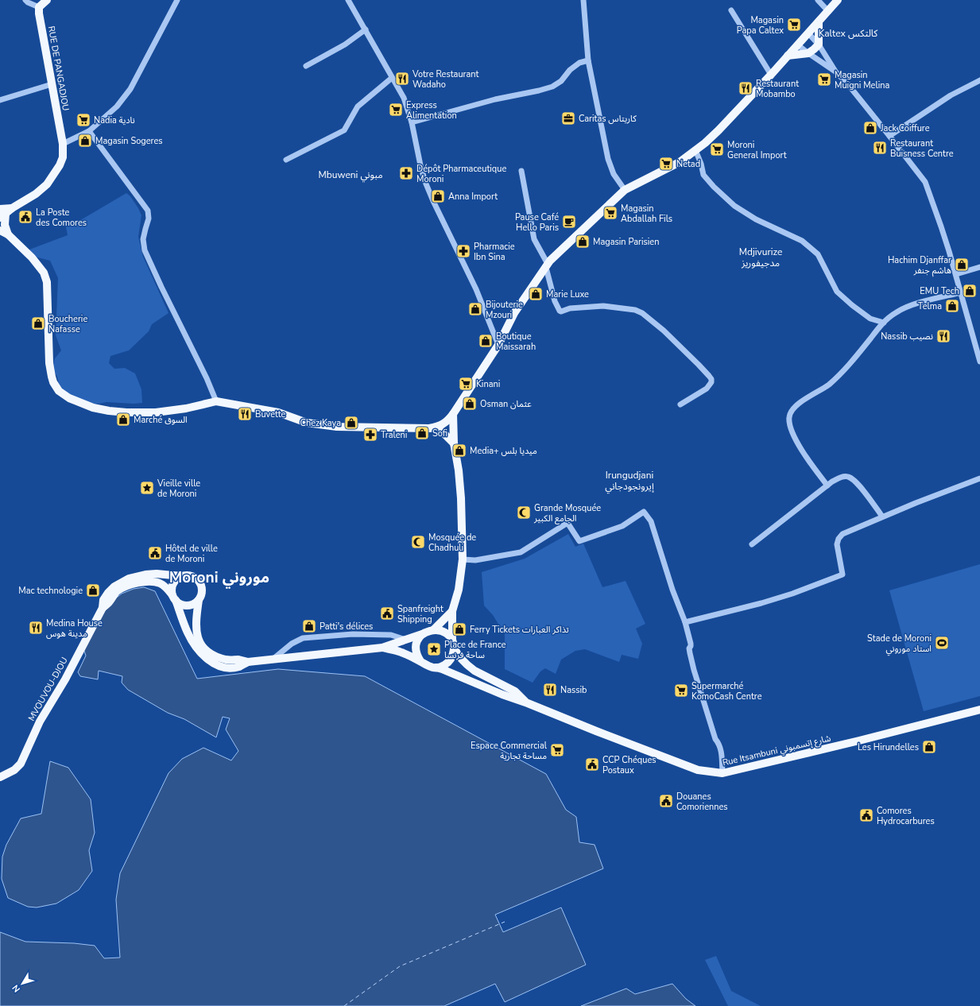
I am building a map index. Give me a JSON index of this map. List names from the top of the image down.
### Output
{
  "streets": {
    "main road": ["RUE DE PANGADJOU", "MVOUVOU-DJOU", "Rue Itsambuni شارع إتسمبوني"]
  },
  "districts": [
    "Kaltex كالتكس",
    "Mbuweni مبوني",
    "Mdjivurize مدجيفوريز",
    "Irungudjani إيرونجودجاني",
    "Moroni موروني"
  ],
  "places": {
    "supermarket": [
      "Magasin Papa Caltex",
      "Magasin Muigni Melina",
      "Express Alimentation",
      "Nadia نادية",
      "Moroni General Import",
      "Netad",
      "Magasin Abdallah Fils",
      "Kinani",
      "Supermarché KomoCash Centre",
      "Espace Commercial مساحة تجارية"
    ],
    "restaurant": [
      "Votre Restaurant Wadaho",
      "Restaurant Mobambo",
      "Restaurant Buisness Centre",
      "Nassib نصيب",
      "Buvette",
      "Medina House مدينة هوس",
      "Nassib"
    ],
    "office": ["Caritas كاريتاس"],
    "shop": [
      "Jack Coiffure",
      "Magasin Sogeres",
      "Anna Import",
      "Magasin Parisien",
      "Hachim Djanffar هاشم جنفر",
      "EMU Tech",
      "Marie Luxe",
      "Telma",
      "Bijouterie Mzouri",
      "Boucherie Nafasse",
      "Boutique Maissarah",
      "Osman عثمان",
      "Marché السوق",
      "Chez Kaya",
      "Sofi",
      "Media+ ميديا بلس",
      "Mac technologie",
      "Patti's délices",
      "Ferry Tickets تذاكر العبارات",
      "Les Hirundelles"
    ],
    "pharmacy": ["Dépôt Pharmaceutique Moroni", "Pharmacie Ibn Sina", "Traleni"],
    "public building": [
      "La Poste des Comores",
      "Hôtel de ville de Moroni",
      "Spanfreight Shipping",
      "CCP Chéques Postaux",
      "Douanes Comoriennes",
      "Comores Hydrocarbures"
    ],
    "cafe": ["Pause Café Hello Paris"],
    "place": ["Vieille ville de Moroni", "Place de France ساحة فرنسا"],
    "mosque": ["Grande Mosquée الجامع الكبير", "Mosquée de Chadhuli"],
    "sports": ["Stade de Moroni استاد موروني"]
  },
  "north": "bottom left"
}
